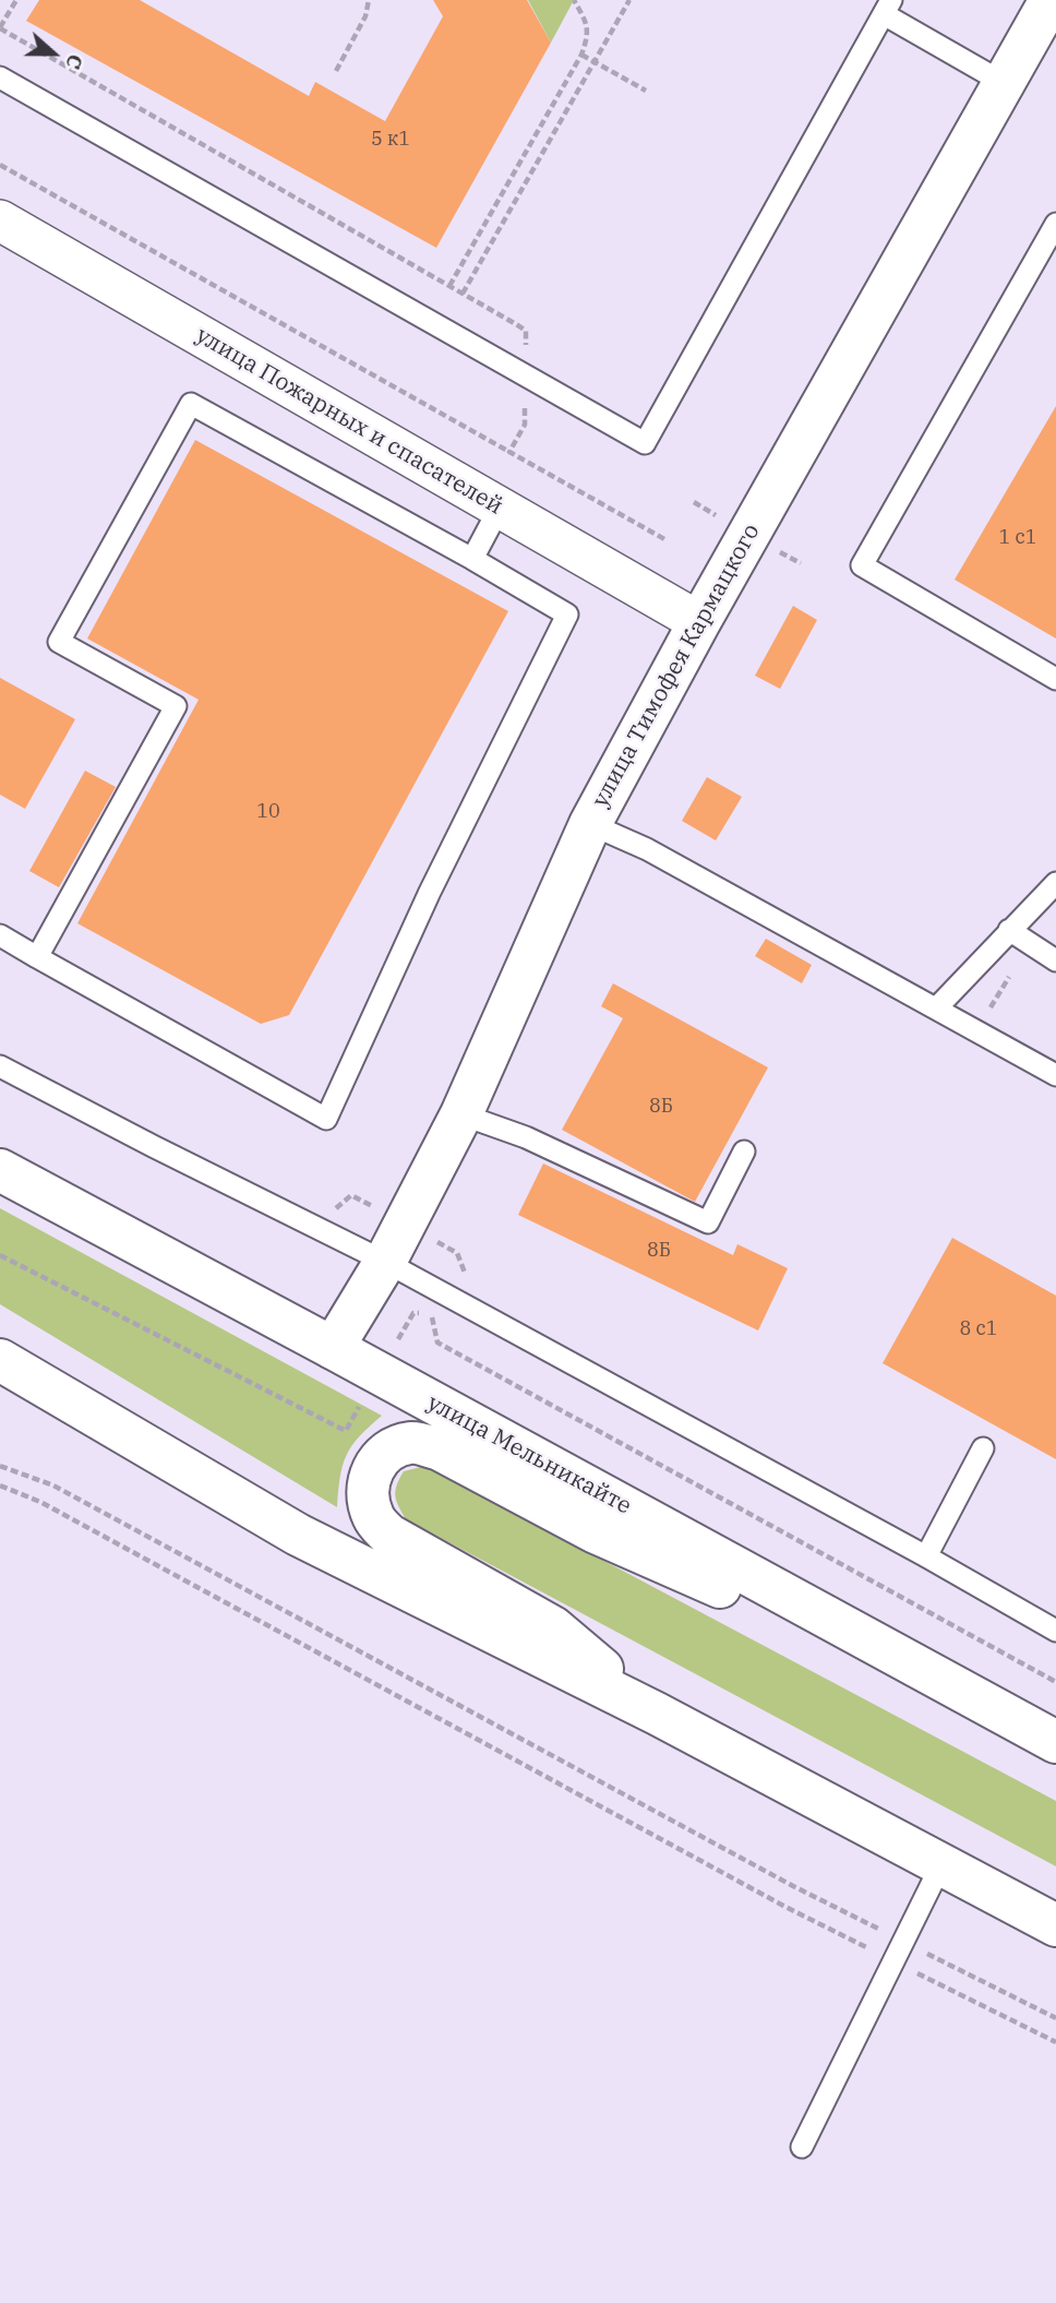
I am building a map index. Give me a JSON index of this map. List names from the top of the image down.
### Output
{
  "streets": {
    "main road": ["улица Тимофея Кармацкого", "улица Мельникайте"],
    "street": ["улица Пожарных и спасателей"]
  },
  "crossings": [
    ["улица Пожарных и спасателей", "улица Тимофея Кармацкого"],
    ["улица Тимофея Кармацкого", "улица Мельникайте"]
  ],
  "house_numbers": [
    "5 к1",
    "1 c1",
    "10",
    "8Б",
    "8Б",
    "8 с1"
  ],
  "north": "right"
}
